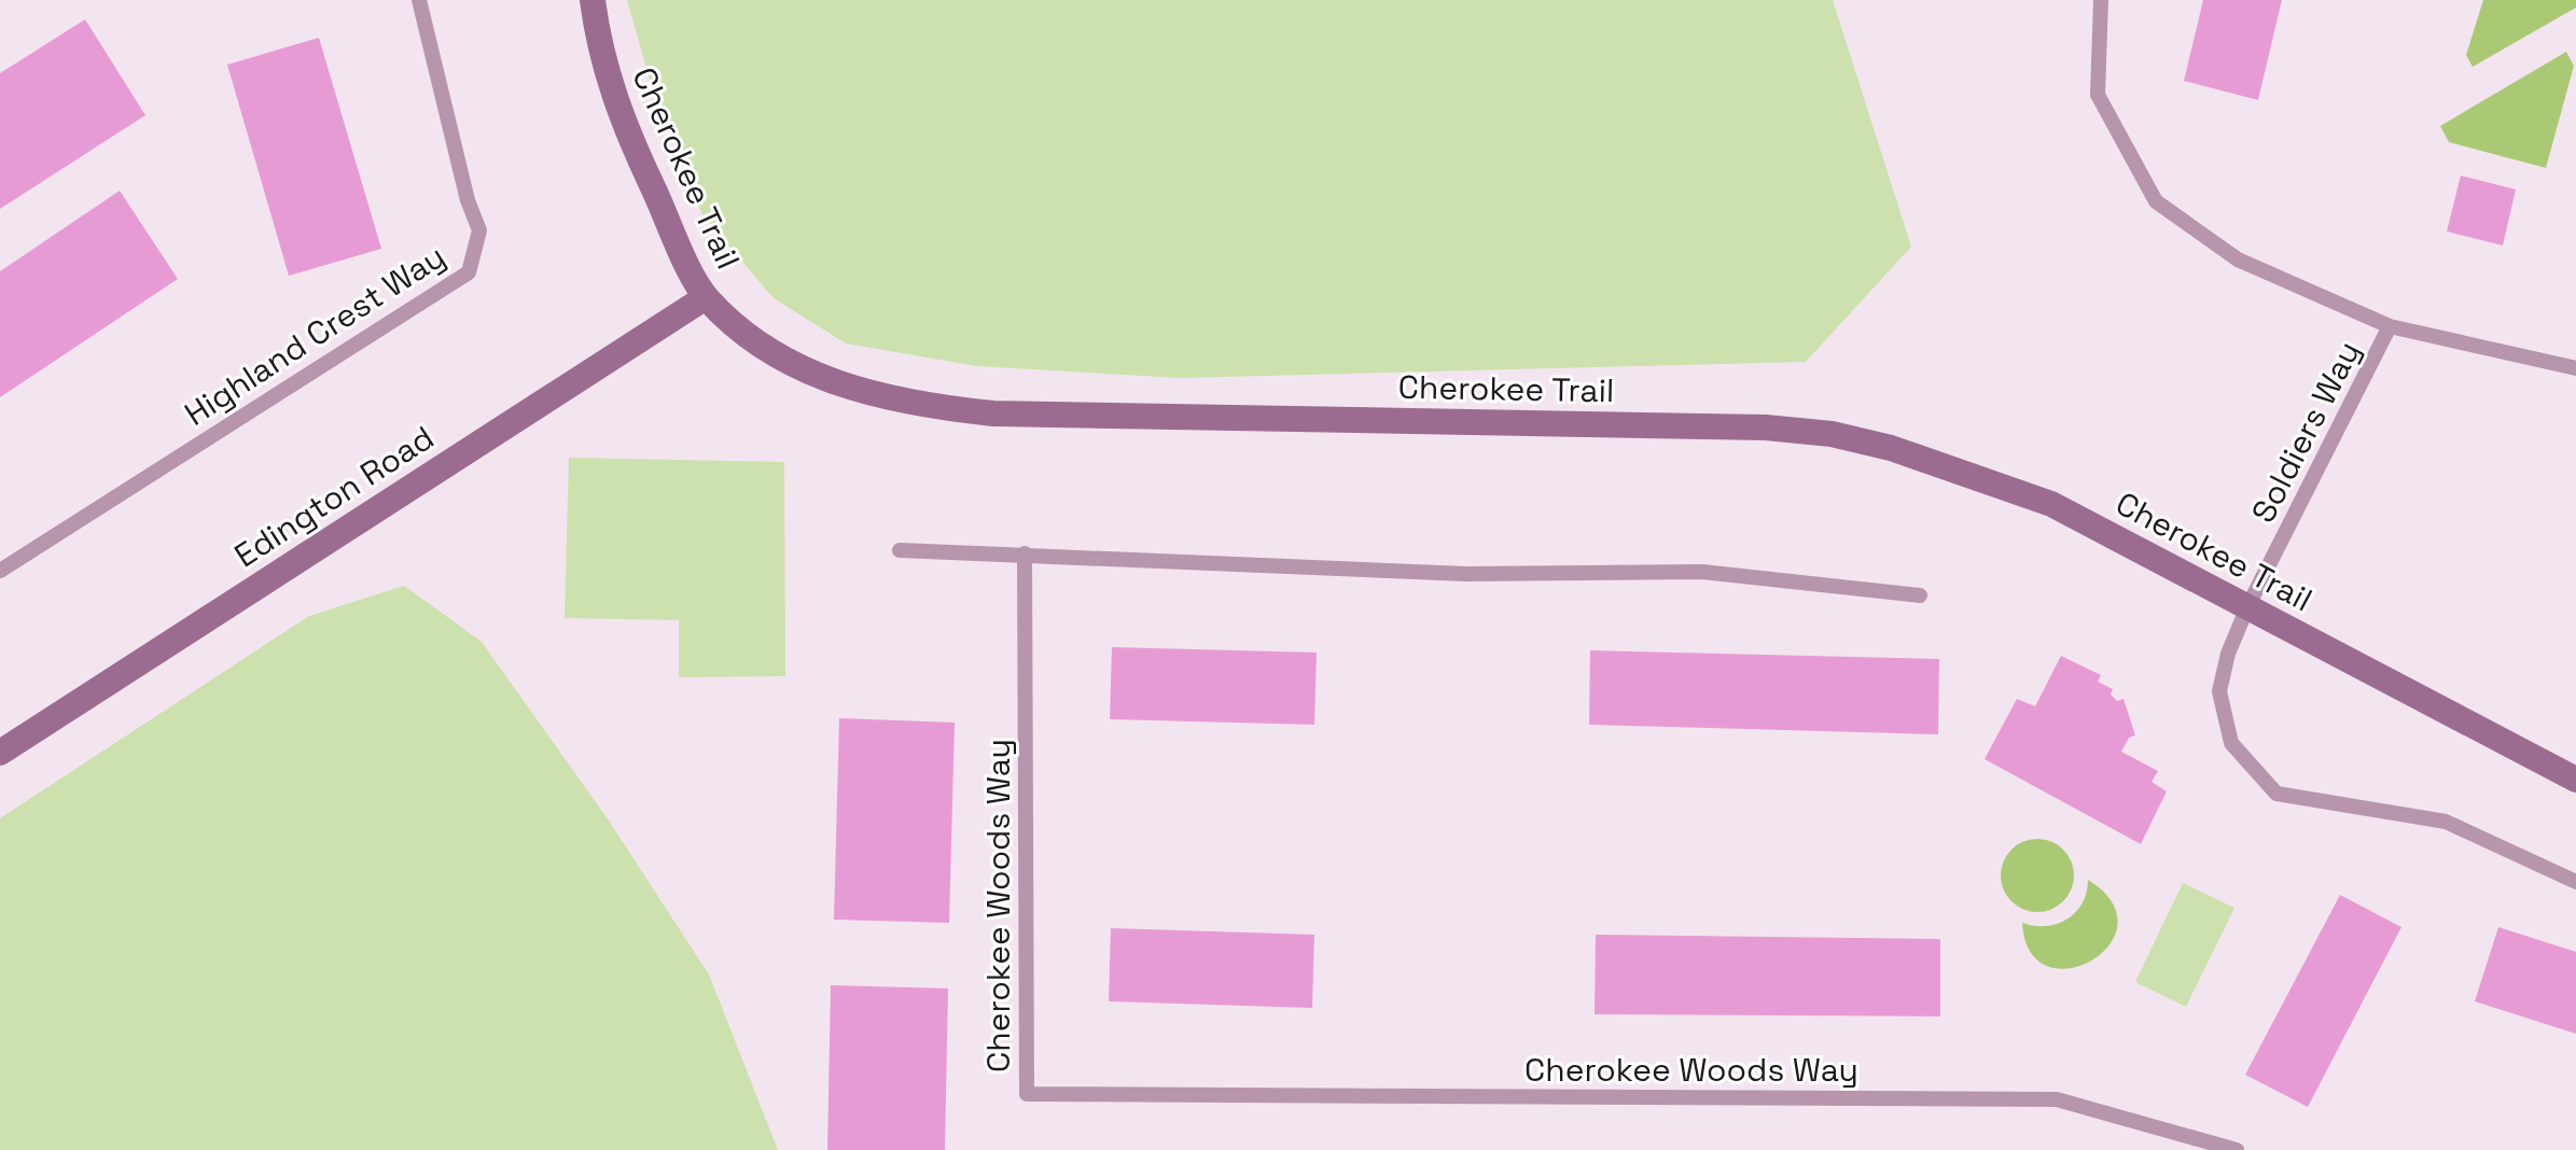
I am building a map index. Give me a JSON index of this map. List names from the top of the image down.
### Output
{
  "streets": {
    "street": ["Cherokee Trail", "Edington Road"],
    "lane": ["Highland Crest Way", "Soldiers Way", "Cherokee Woods Way"]
  },
  "crossings": [
    ["Cherokee Trail", "Soldiers Way"],
    ["Cherokee Trail", "Edington Road"]
  ]
}
